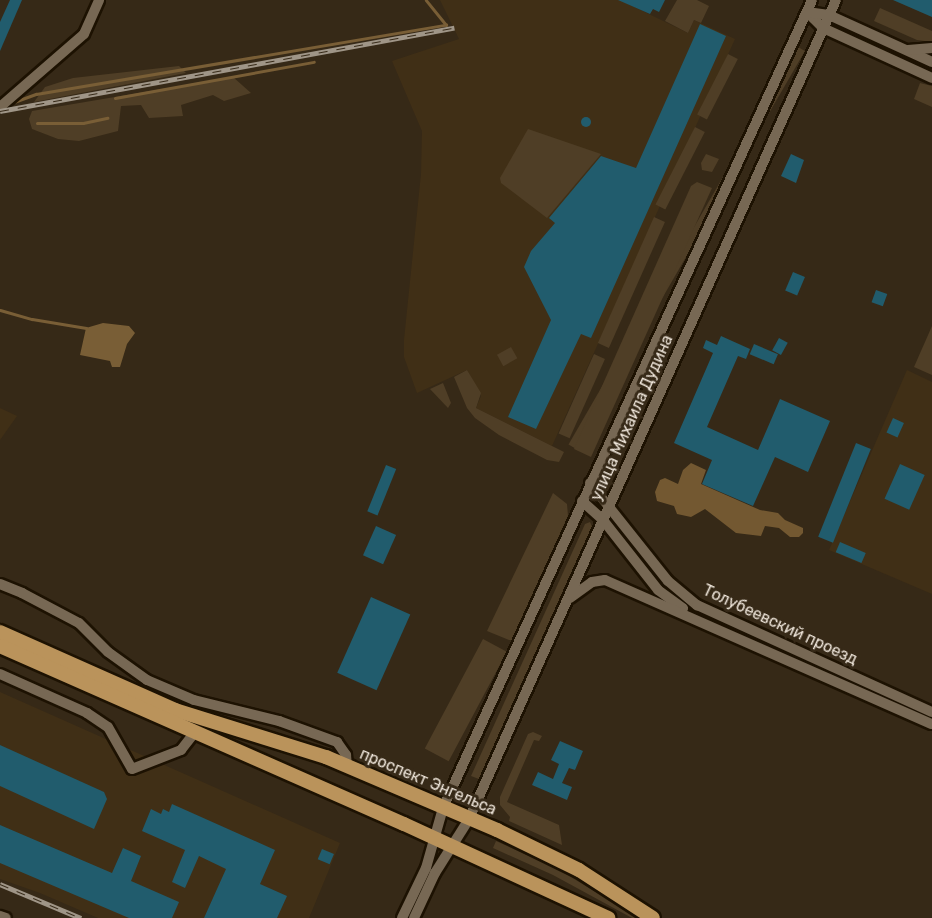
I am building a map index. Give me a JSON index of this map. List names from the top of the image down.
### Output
{
  "streets": {
    "main road": ["проспект Энгельса"],
    "street": ["улица Михаила Дудина", "Толубеевский проезд"]
  },
  "crossings": [
    ["улица Михаила Дудина", "Толубеевский проезд"],
    ["улица Михаила Дудина", "проспект Энгельса"]
  ]
}
